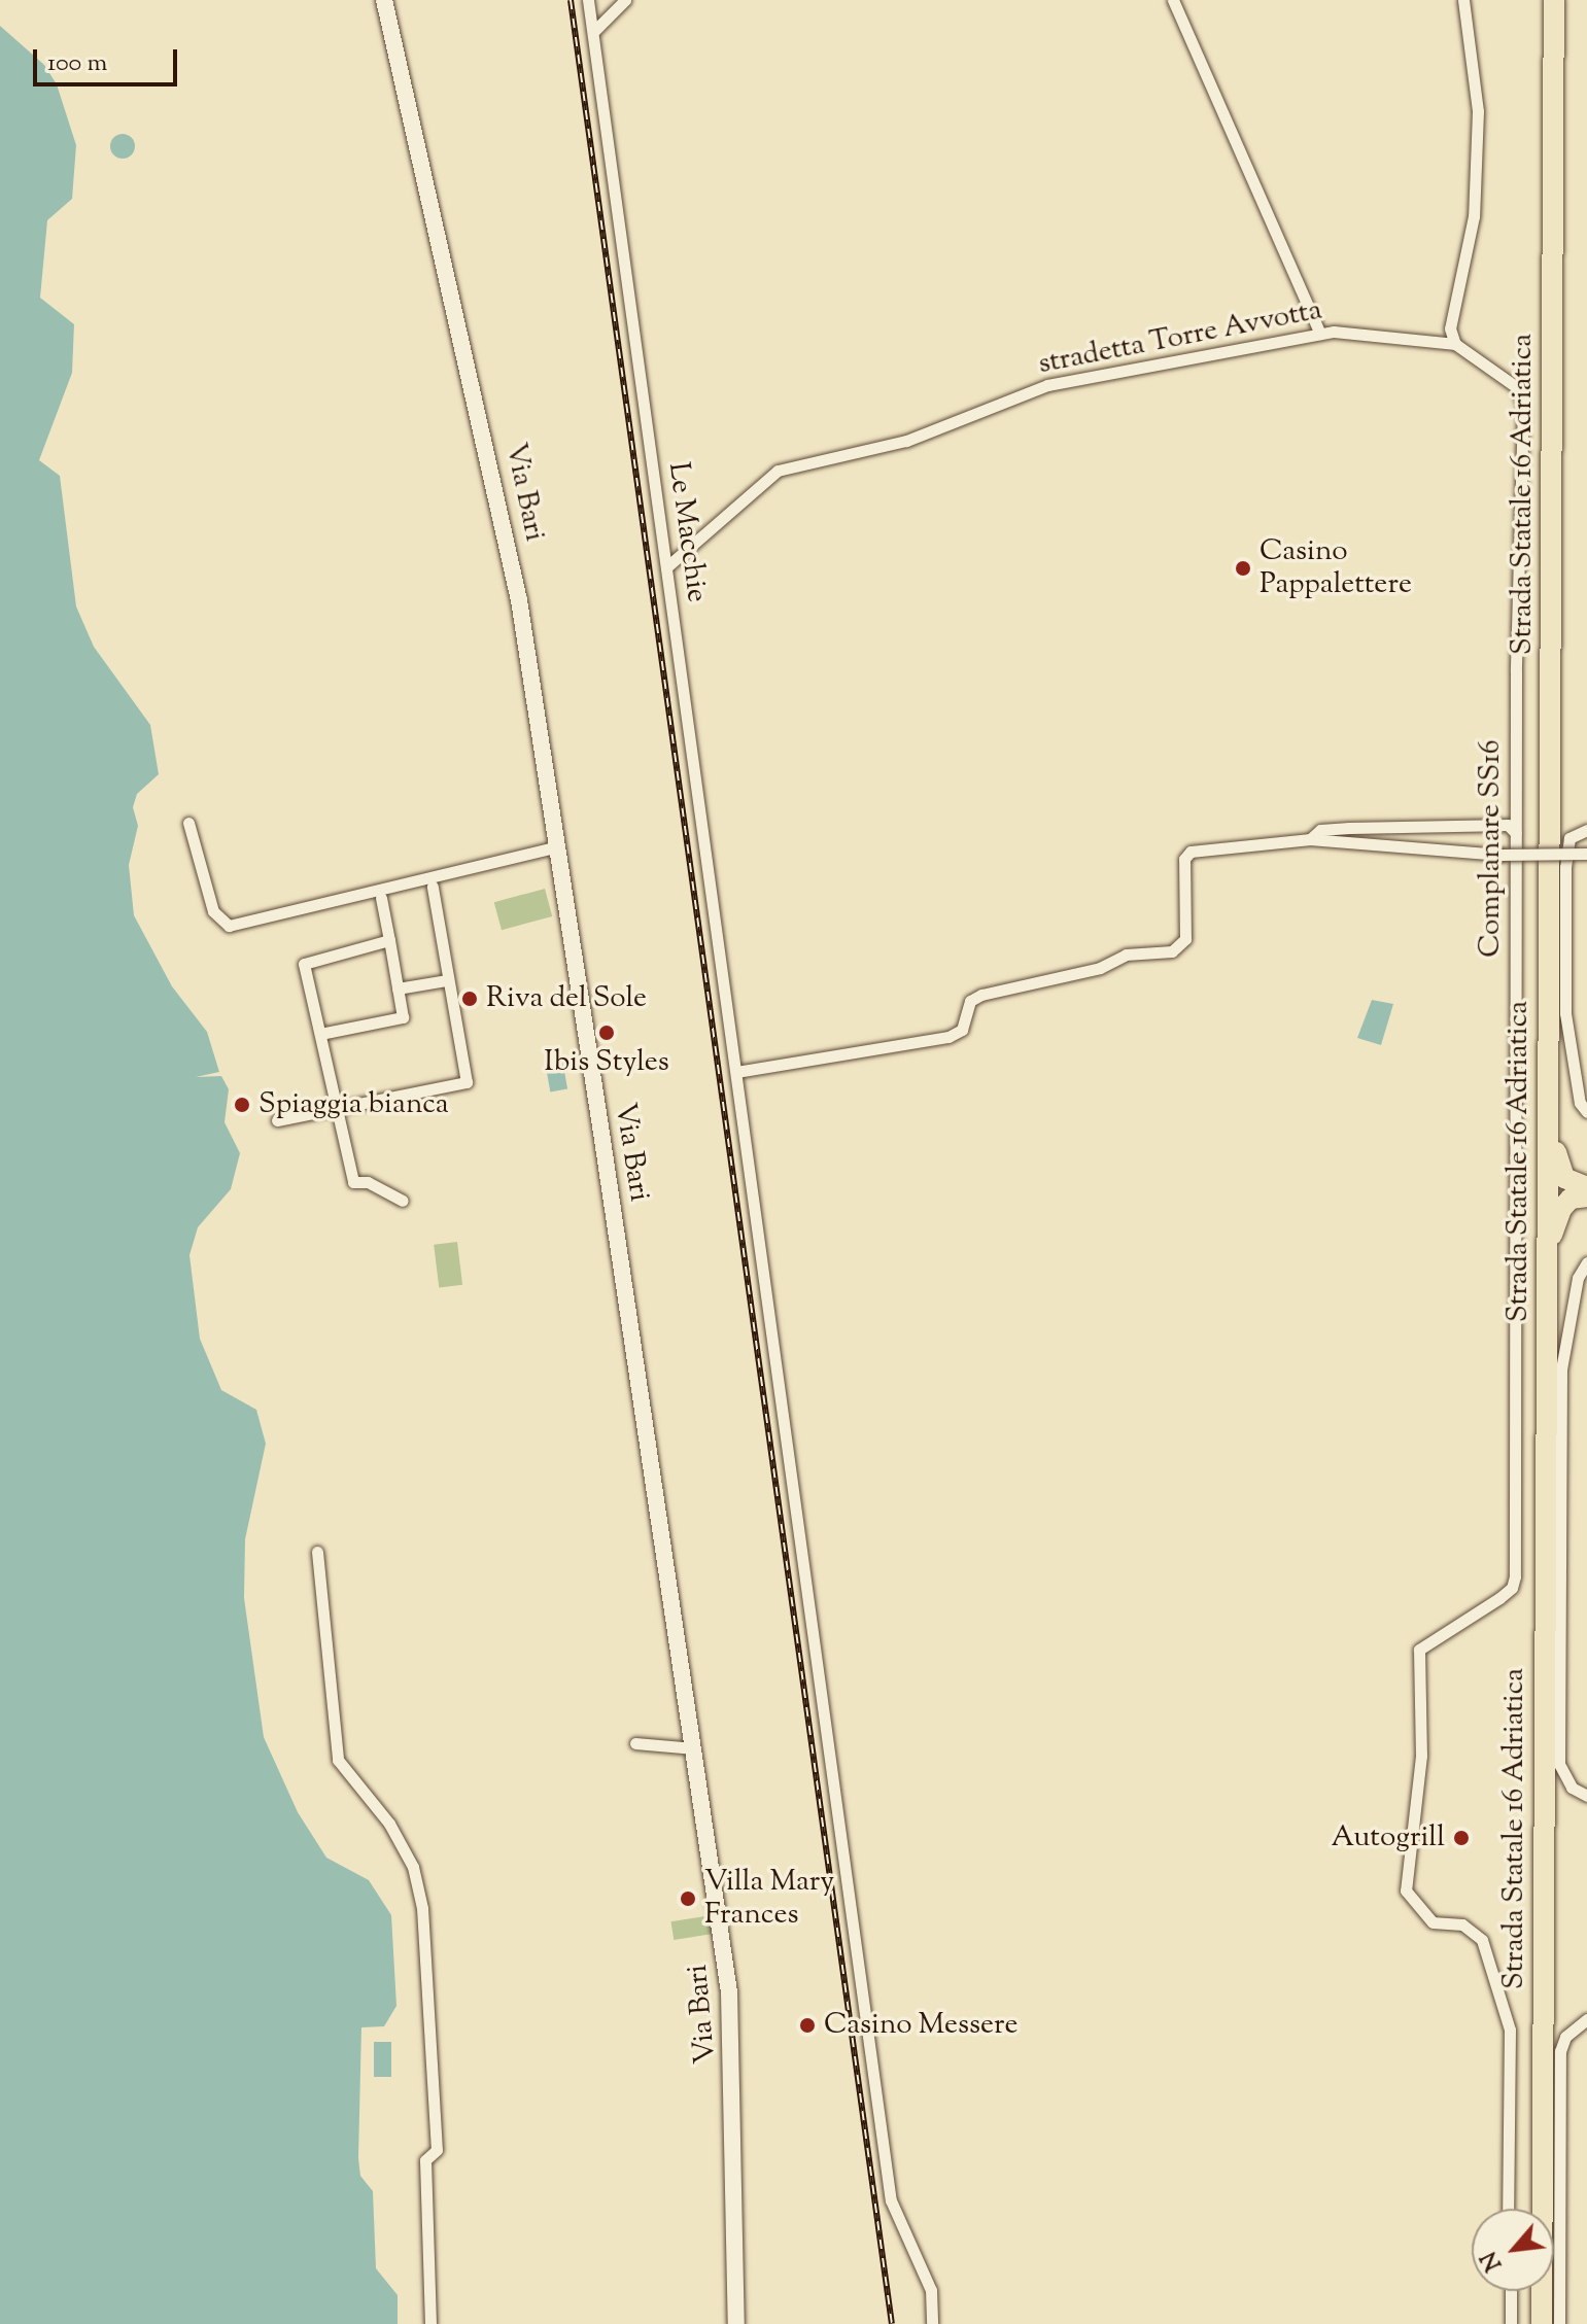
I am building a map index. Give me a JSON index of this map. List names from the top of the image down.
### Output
{
  "streets": {
    "highway": ["Strada Statale 16 Adriatica"],
    "main road": ["Via Bari"],
    "street": ["stradetta Torre Avvotta", "Le Macchie", "Complanare SS16"]
  },
  "crossings": [
    ["stradetta Torre Avvotta", "Le Macchie"],
    ["stradetta Torre Avvotta", "Complanare SS16"]
  ],
  "places": [
    "Casino Pappalettere",
    "Riva del Sole",
    "Ibis Styles",
    "Spiaggia bianca",
    "Autogrill",
    "Villa Mary Frances",
    "Casino Messere"
  ],
  "scale_bar": "100 m",
  "north": "bottom left"
}
